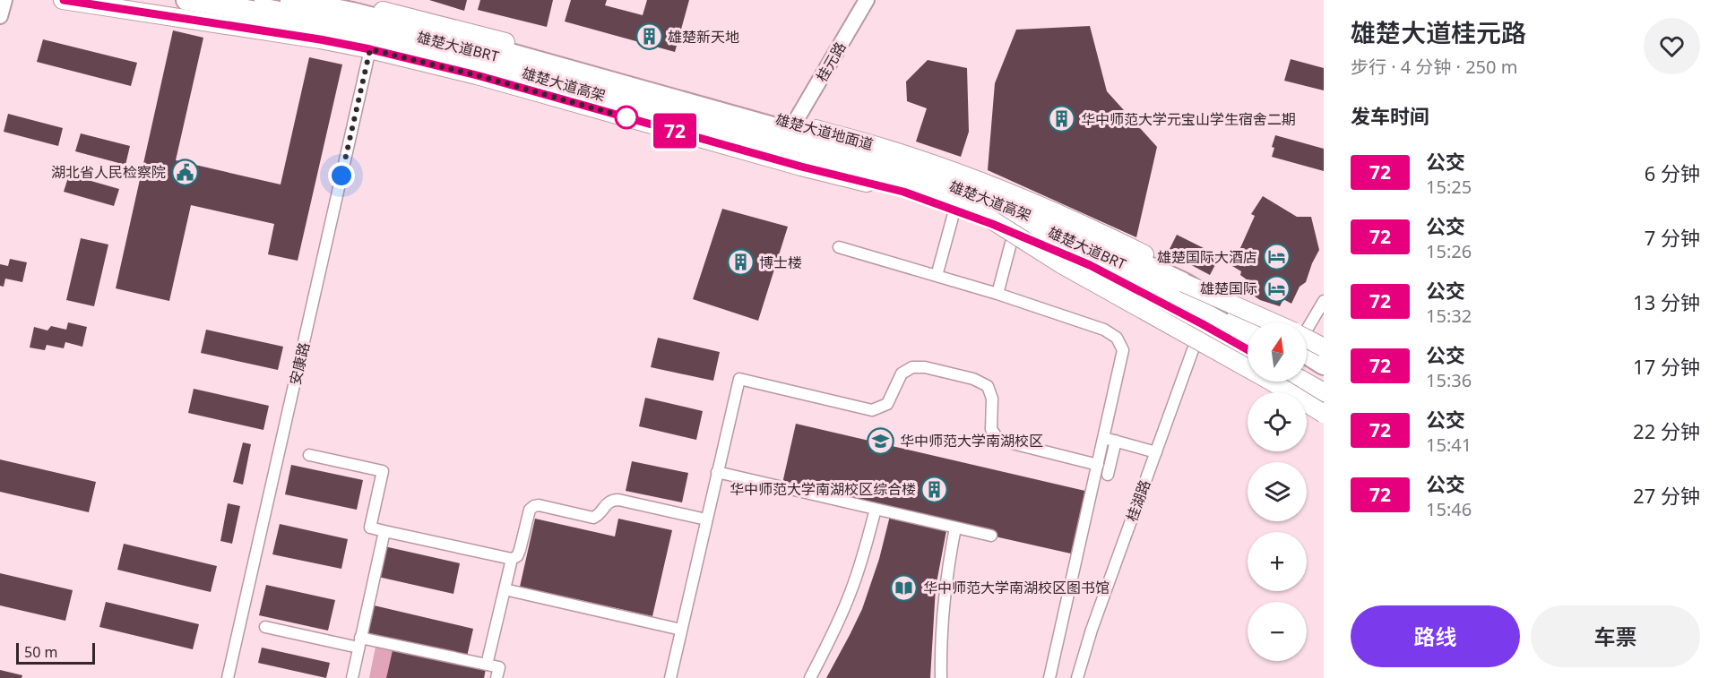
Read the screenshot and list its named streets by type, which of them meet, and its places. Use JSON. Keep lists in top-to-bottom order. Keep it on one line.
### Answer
{"streets":{"highway":["雄楚大道高架"],"main road":["雄楚大道地面道"],"street":["桂元路","安康路","桂湖路"],"lane":["雄楚大道BRT"]},"crossings":[["雄楚大道BRT","雄楚大道高架"],["桂元路","雄楚大道地面道"],["雄楚大道高架","雄楚大道地面道"]],"places":{"building":["雄楚新天地","华中师范大学元宝山学生宿舍二期","博士楼","华中师范大学南湖校区综合楼"],"public building":["湖北省人民检察院"],"hotel":["雄楚国际大酒店","雄楚国际"],"school or university":["华中师范大学南湖校区"],"library":["华中师范大学南湖校区图书馆"]},"lines":["bus line 72"],"scale_bar":"50 m","north":"top","page":{"on_map":"72","heading":[["雄楚大道桂元路","步行 · 4 分钟 · 250 m"],"发车时间"],"list":[{"mark":"72","name":"公交","note":"15:25","value":"6 分钟"},{"mark":"72","name":"公交","note":"15:26","value":"7 分钟"},{"mark":"72","name":"公交","note":"15:32","value":"13 分钟"},{"mark":"72","name":"公交","note":"15:36","value":"17 分钟"},{"mark":"72","name":"公交","note":"15:41","value":"22 分钟"},{"mark":"72","name":"公交","note":"15:46","value":"27 分钟"}],"map_buttons":["+","−"],"buttons":["路线","车票"],"scale":"50 m"}}
